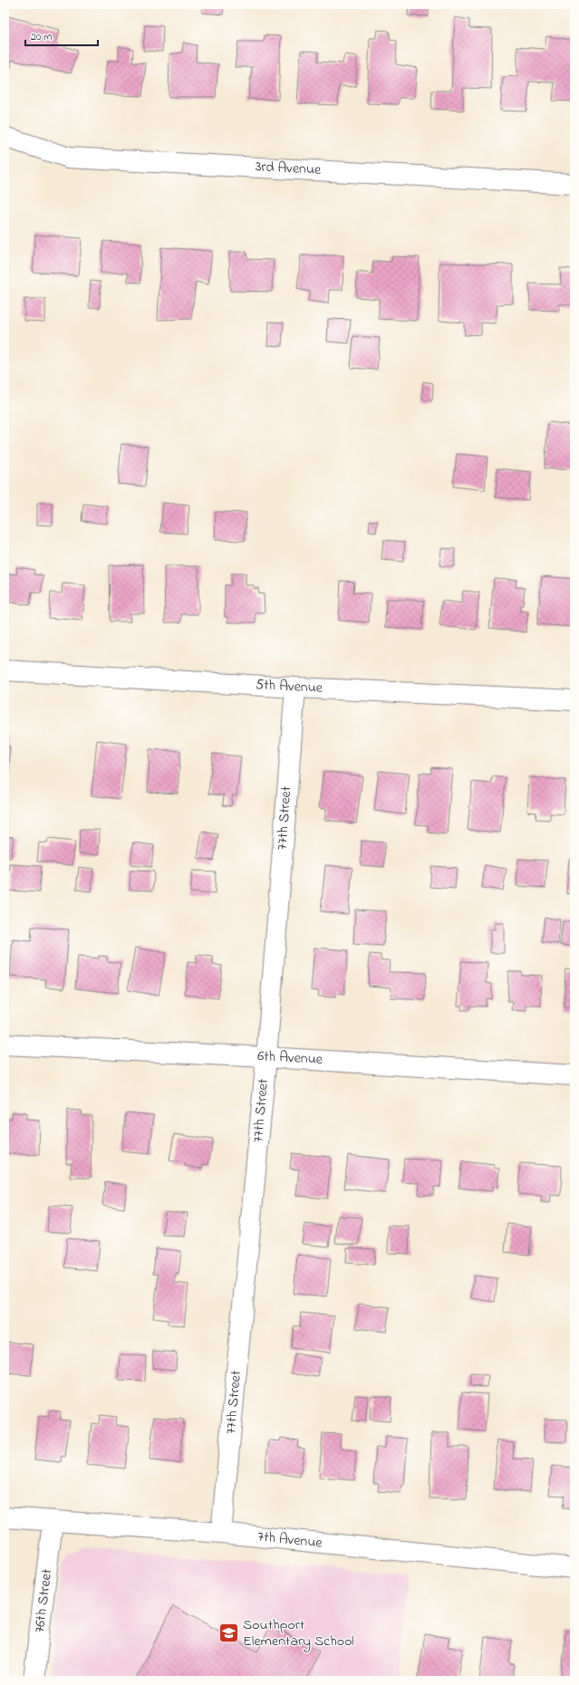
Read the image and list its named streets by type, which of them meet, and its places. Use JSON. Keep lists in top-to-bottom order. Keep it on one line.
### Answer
{"streets":{"street":["3rd Avenue","5th Avenue","77th Street","6th Avenue","7th Avenue","76th Street"]},"crossings":[["5th Avenue","77th Street"],["77th Street","6th Avenue"],["77th Street","7th Avenue"],["7th Avenue","76th Street"]],"places":{"school or university":["Southport Elementary School"]},"scale_bar":"20 m"}
